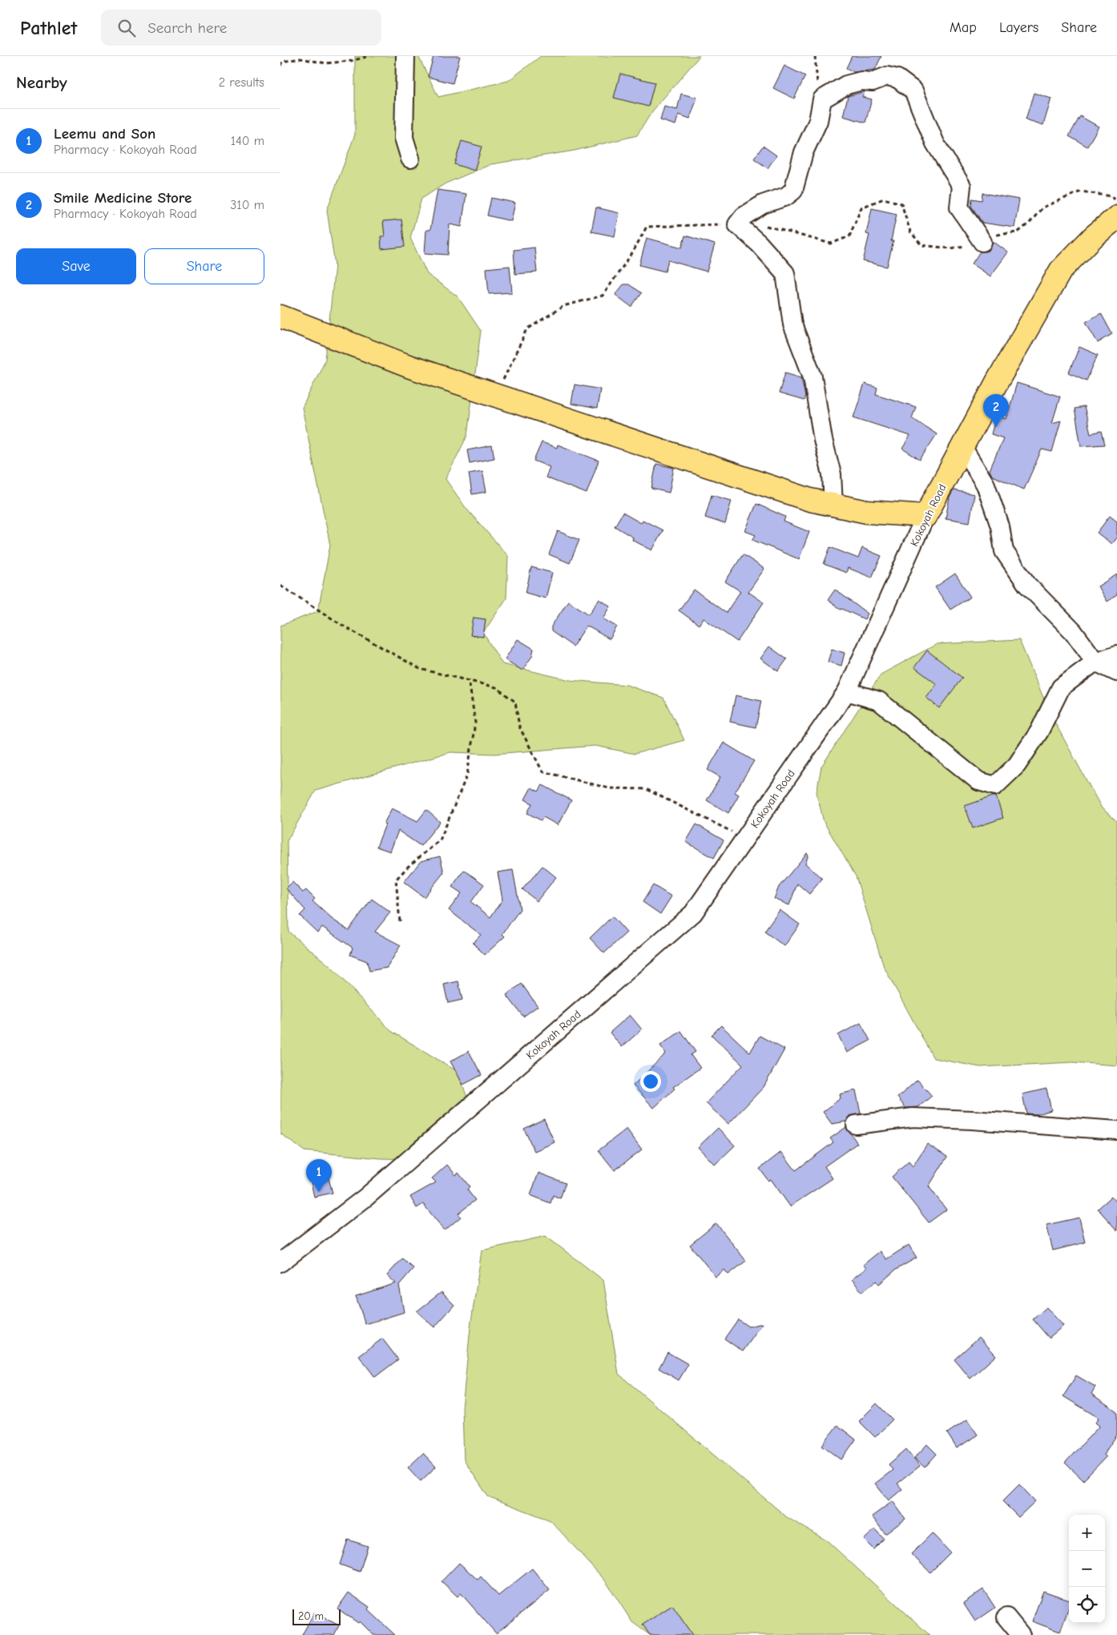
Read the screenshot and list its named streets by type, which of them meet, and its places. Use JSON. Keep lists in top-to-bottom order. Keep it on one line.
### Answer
{"streets":{"main road":["Kokoyah Road"]},"scale_bar":"20 m","page":{"header":"Pathlet","search":"Search here","nav":["Map","Layers","Share"],"heading":["Nearby","2 results"],"list":[{"mark":"1","name":"Leemu and Son","note":"Pharmacy · Kokoyah Road","value":"140 m"},{"mark":"2","name":"Smile Medicine Store","note":"Pharmacy · Kokoyah Road","value":"310 m"}],"buttons":["Save","Share"],"pins":["2","1"],"map_buttons":["+","−"],"scale":"20 m"}}
